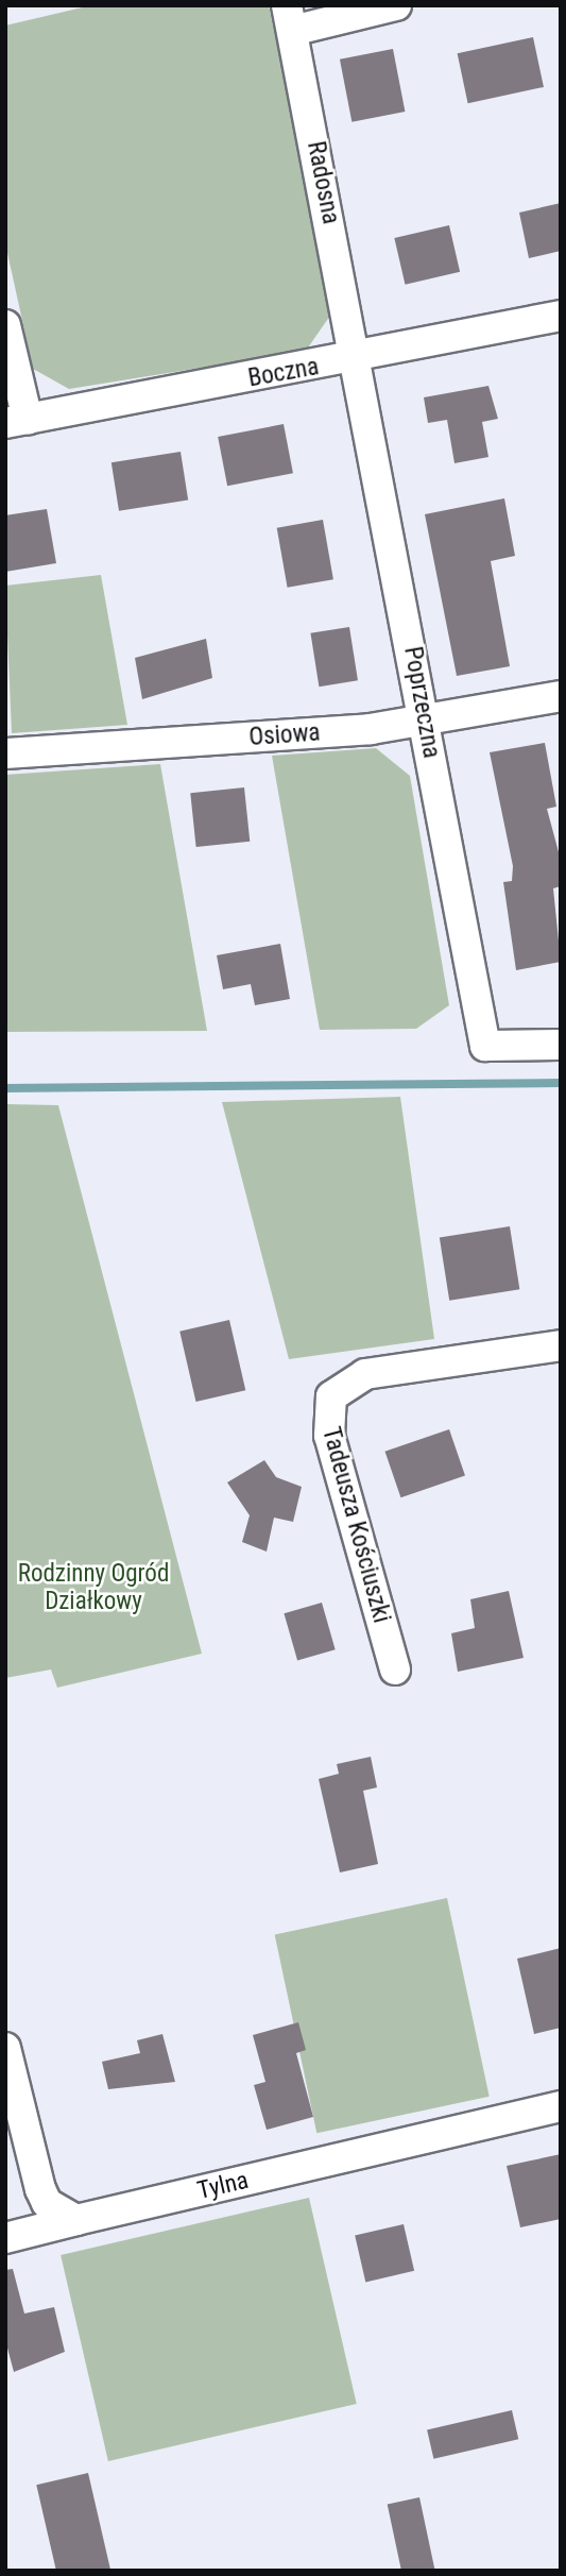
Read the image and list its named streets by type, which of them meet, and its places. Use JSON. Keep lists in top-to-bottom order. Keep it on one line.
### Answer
{"streets":{"street":["Radosna","Boczna","Poprzeczna","Osiowa","Tadeusza Kościuszki","Tylna"]},"crossings":[["Radosna","Boczna"],["Radosna","Poprzeczna"],["Boczna","Poprzeczna"],["Poprzeczna","Osiowa"]],"parks":["Rodzinny Ogród Działkowy"]}
